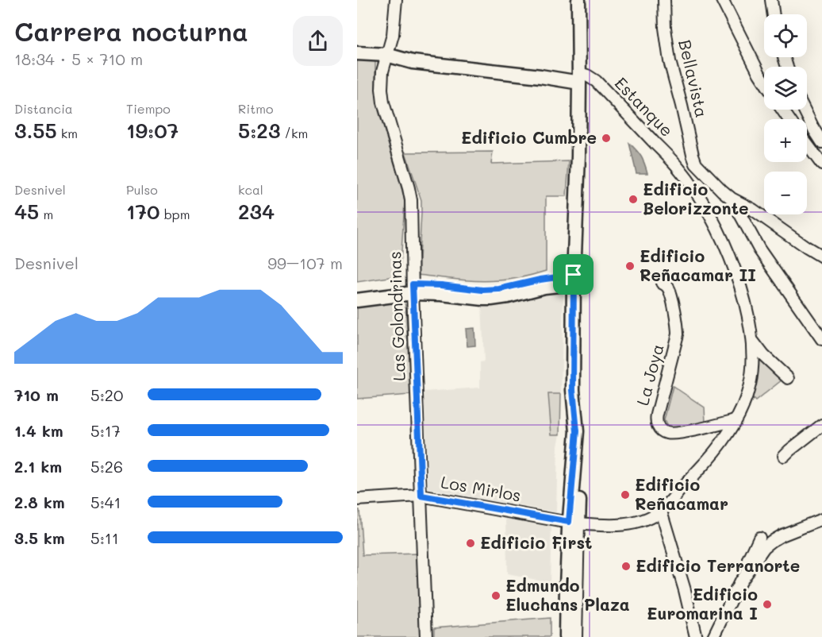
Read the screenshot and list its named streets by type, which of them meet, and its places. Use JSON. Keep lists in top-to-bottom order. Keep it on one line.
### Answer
{"streets":{"street":["Bellavista","Estanque","Las Golondrinas","La Joya","Los Mirlos"]},"crossings":[["Estanque","La Joya"],["Estanque","Los Mirlos"],["Las Golondrinas","Los Mirlos"],["La Joya","Los Mirlos"]],"places":["Edificio Cumbre","Edificio Belorizzonte","Edificio Reñacamar II","Edificio Reñacamar","Edificio First","Edificio Terranorte","Edmundo Eluchans Plaza","Edificio Euromarina I"],"page":{"heading":["Carrera nocturna","18:34 · 5 × 710 m"],"map_buttons":["+","−"],"stats":[["Distancia","3.55 km"],["Tiempo","19:07"],["Ritmo","5:23 /km"],["Desnivel","45 m"],["Pulso","170 bpm"],["kcal","234"]],"chart":["Desnivel","99–107 m"],"list":[{"name":"710 m","note":"5:20"},{"name":"1.4 km","note":"5:17"},{"name":"2.1 km","note":"5:26"},{"name":"2.8 km","note":"5:41"},{"name":"3.5 km","note":"5:11"}]}}
